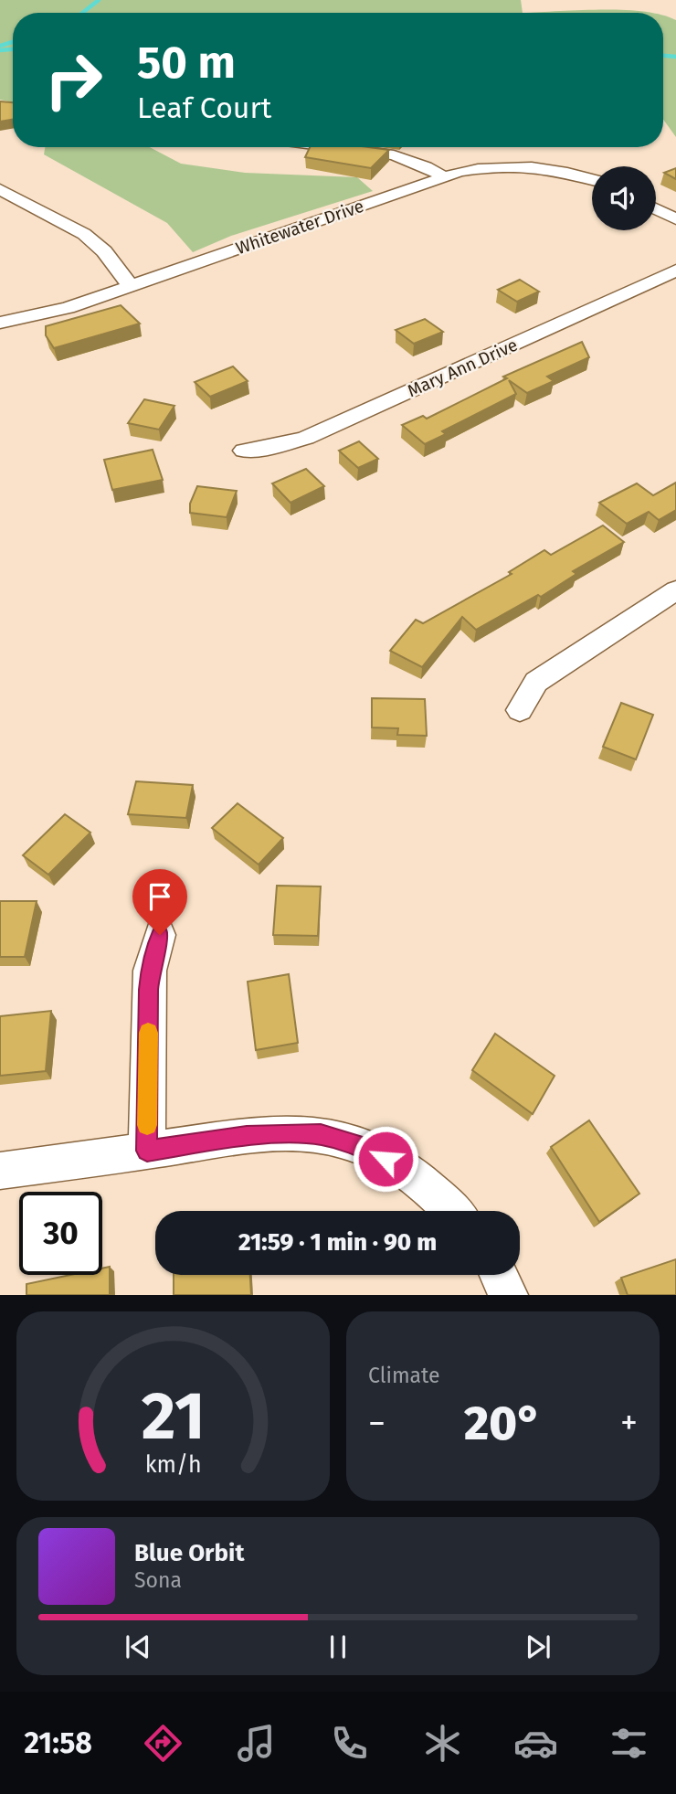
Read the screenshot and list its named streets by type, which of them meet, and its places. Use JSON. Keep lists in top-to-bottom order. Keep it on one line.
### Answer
{"streets":{"street":["Whitewater Drive","Mary Ann Drive"]},"page":{"turn":["50 m","Leaf Court"],"limit":"30","trip":"21:59 · 1 min · 90 m","tile":"Climate","heat":["−","20°","+"],"song":["Blue Orbit","Sona"],"tabs":"21:58","gauge":["21","km/h"]}}
